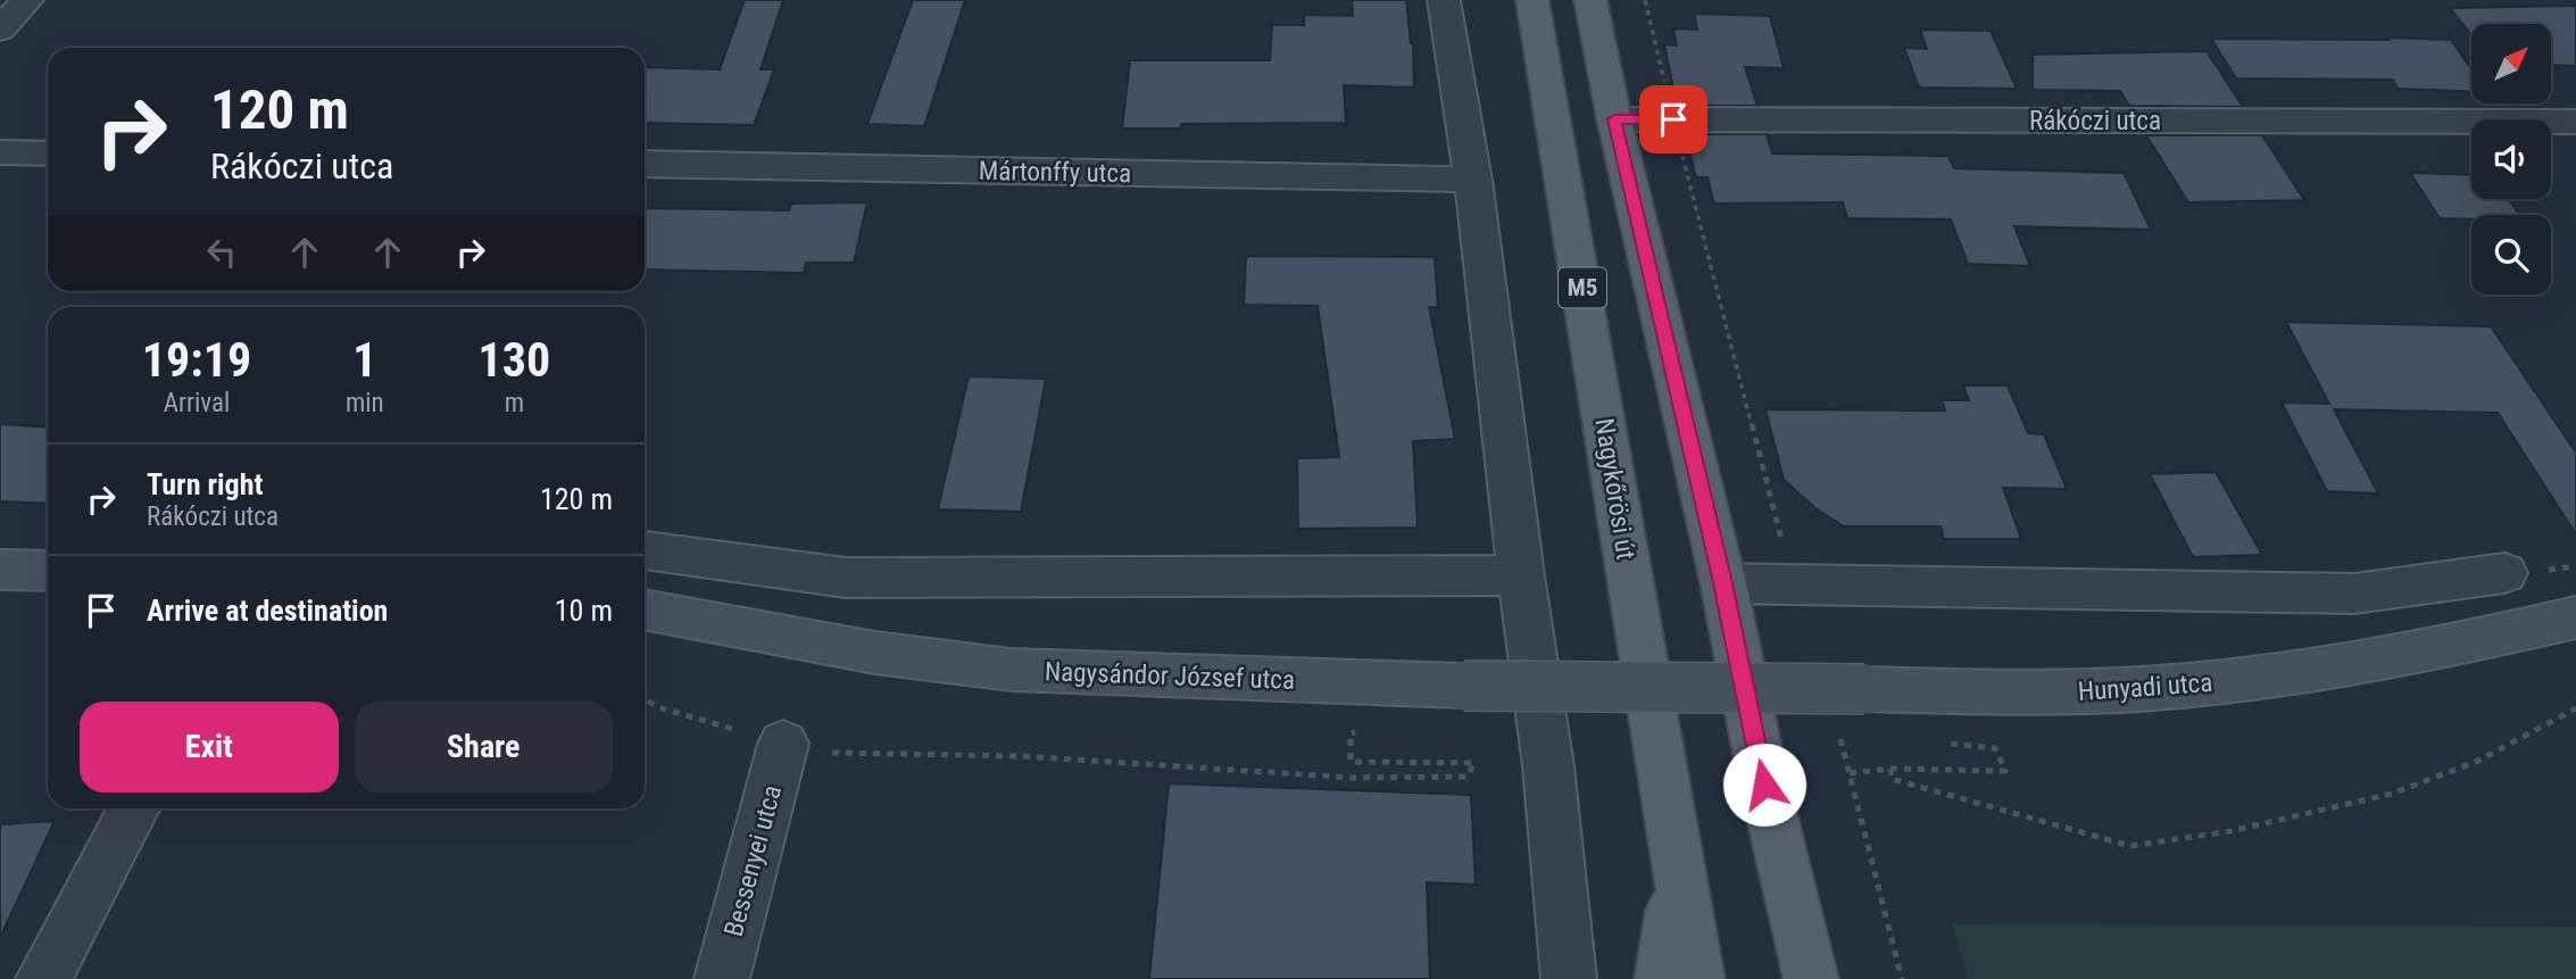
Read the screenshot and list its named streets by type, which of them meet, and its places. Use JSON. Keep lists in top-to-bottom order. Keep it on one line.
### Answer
{"streets":{"main road":["M5","Nagykőrösi út"],"street":["Rákóczi utca","Mártonffy utca","Nagysándor József utca","Hunyadi utca","Bessenyei utca"]},"crossings":[["Nagysándor József utca","Hunyadi utca"]],"north":"top right","page":{"turn":["120 m","Rákóczi utca"],"eta":["19:19","Arrival","1","min","130","m"],"list":[{"name":"Turn right","note":"Rákóczi utca","value":"120 m"},{"name":"Arrive at destination","value":"10 m"}],"buttons":["Exit","Share"]}}
